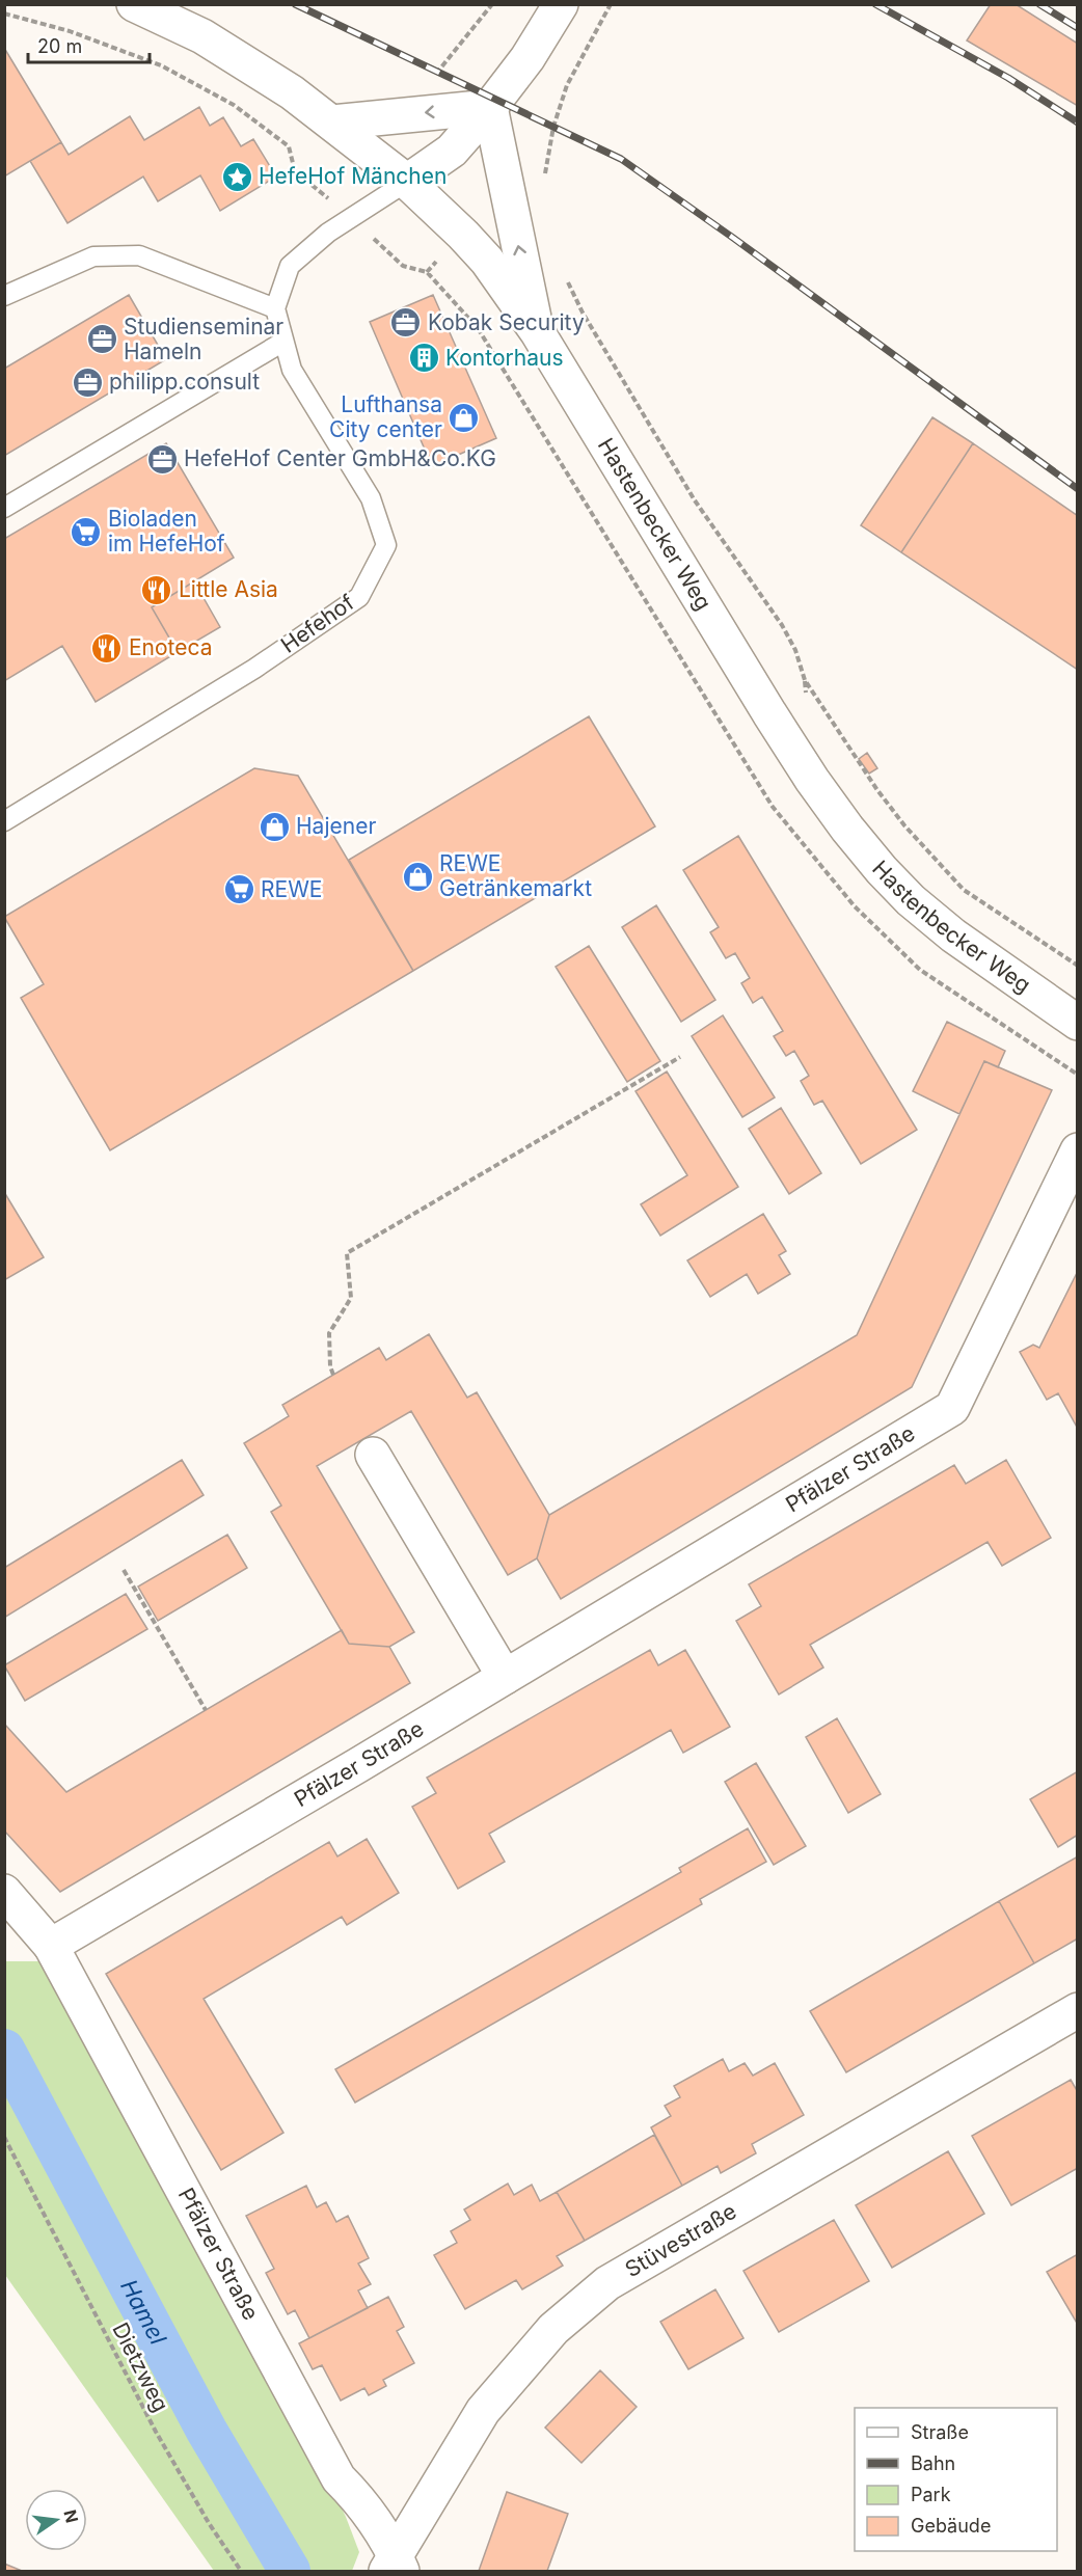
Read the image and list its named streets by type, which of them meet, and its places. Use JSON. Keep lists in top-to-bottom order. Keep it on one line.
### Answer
{"streets":{"street":["Hastenbecker Weg","Pfälzer Straße","Stüvestraße"],"lane":["Hefehof"],"path":["Dietzweg"]},"crossings":[["Pfälzer Straße","Stüvestraße"]],"water":["Hamel"],"places":{"place":["HefeHof Mänchen"],"office":["Kobak Security","Studienseminar Hameln","philipp.consult","HefeHof Center GmbH&Co.KG"],"building":["Kontorhaus"],"shop":["Lufthansa City center","Hajener","REWE Getränkemarkt"],"supermarket":["Bioladen im HefeHof","REWE"],"restaurant":["Little Asia","Enoteca"]},"legend":["Straße","Bahn","Park","Gebäude"],"scale_bar":"20 m","north":"right"}
